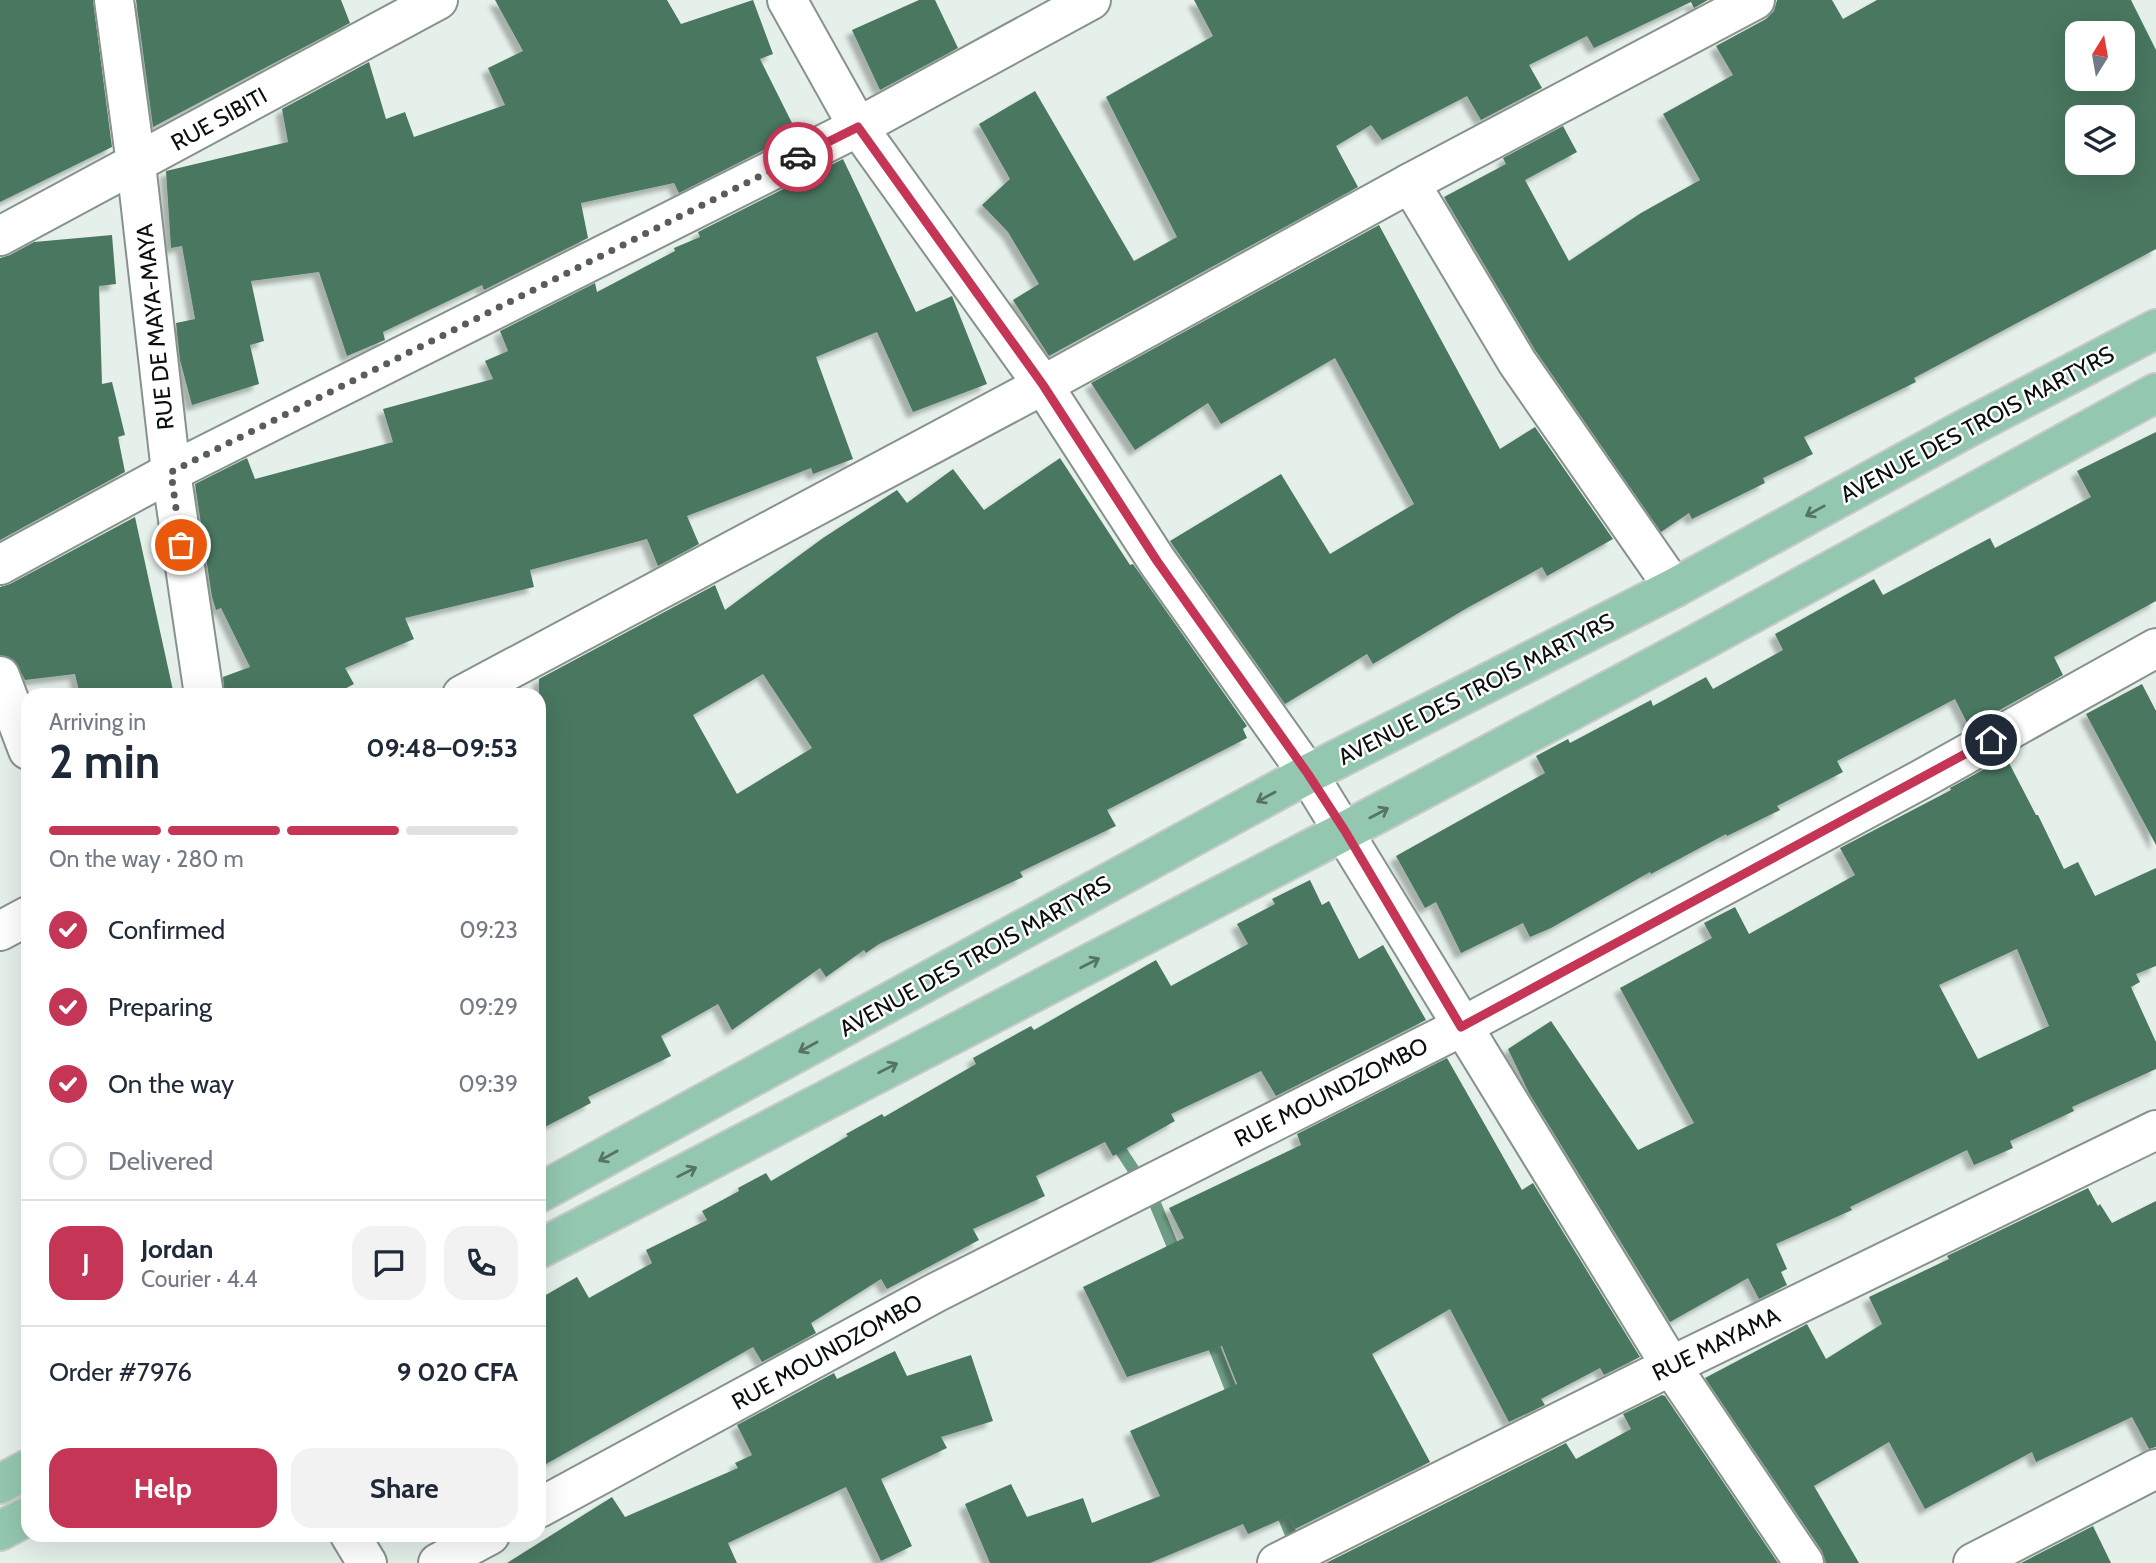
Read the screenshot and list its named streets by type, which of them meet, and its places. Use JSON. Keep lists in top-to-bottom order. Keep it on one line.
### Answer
{"streets":{"main road":["AVENUE DES TROIS MARTYRS"],"street":["RUE SIBITI","RUE DE MAYA-MAYA","RUE MOUNDZOMBO","RUE MAYAMA"]},"crossings":[["RUE SIBITI","RUE DE MAYA-MAYA"]],"north":"top","page":{"heading":["2 min","Arriving in","09:48–09:53"],"panel":["Jordan","Courier · 4.4","Order #7976","9 020 CFA"],"bar":"On the way · 280 m","list":[["Confirmed","09:23"],["Preparing","09:29"],["On the way","09:39"],"Delivered"],"round":"J","buttons":["Help","Share"]}}
